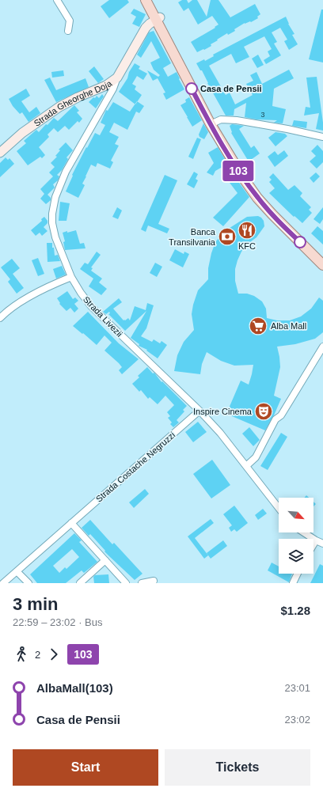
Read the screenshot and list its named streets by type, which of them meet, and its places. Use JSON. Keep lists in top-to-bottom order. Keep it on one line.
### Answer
{"streets":{"street":["Strada Gheorghe Doja","Strada Livezii","Strada Costache Negruzzi"]},"crossings":[["Strada Gheorghe Doja","Strada Livezii"],["Strada Livezii","Strada Costache Negruzzi"]],"places":{"other":["Casa de Pensii"],"restaurant":["KFC"],"bank":["Banca Transilvania"],"supermarket":["Alba Mall"],"theatre":["Inspire Cinema"]},"lines":["bus line 103"],"house_numbers":["3"],"north":"bottom right","page":{"on_map":"103","heading":["3 min","22:59 – 23:02 · Bus","$1.28"],"legs":["2","103"],"list":[{"name":"AlbaMall(103)","value":"23:01"},{"name":"Casa de Pensii","value":"23:02"}],"buttons":["Start","Tickets"]}}
